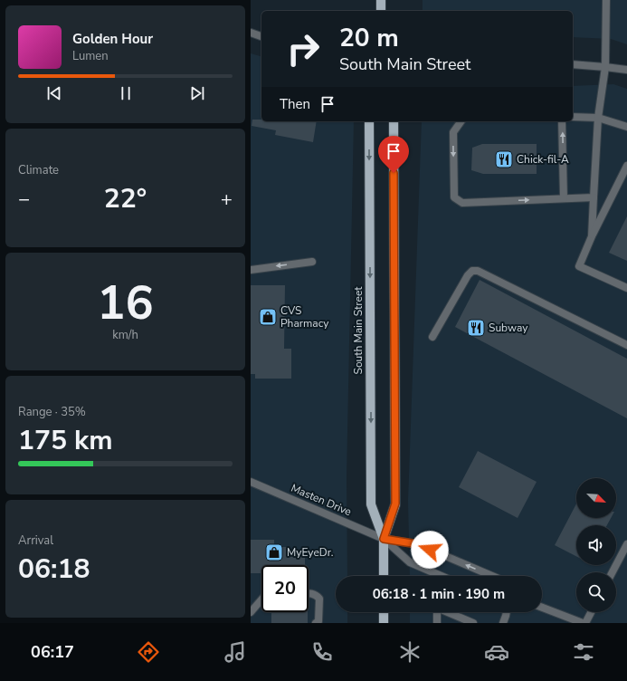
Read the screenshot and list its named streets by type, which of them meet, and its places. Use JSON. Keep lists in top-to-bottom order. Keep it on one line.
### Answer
{"streets":{"main road":["South Main Street"],"street":["Masten Drive"]},"crossings":[["South Main Street","Masten Drive"]],"places":{"restaurant":["Chick-fil-A","Subway"],"shop":["CVS Pharmacy","MyEyeDr."]},"north":"bottom right","page":{"turn":["20 m","South Main Street"],"song":["Golden Hour","Lumen"],"then":"Then","tile":["Climate",["16","km/h"],["Range · 35%","175 km"],["Arrival","06:18"]],"heat":["−","22°","+"],"limit":"20","trip":"06:18 · 1 min · 190 m","tabs":"06:17"}}
